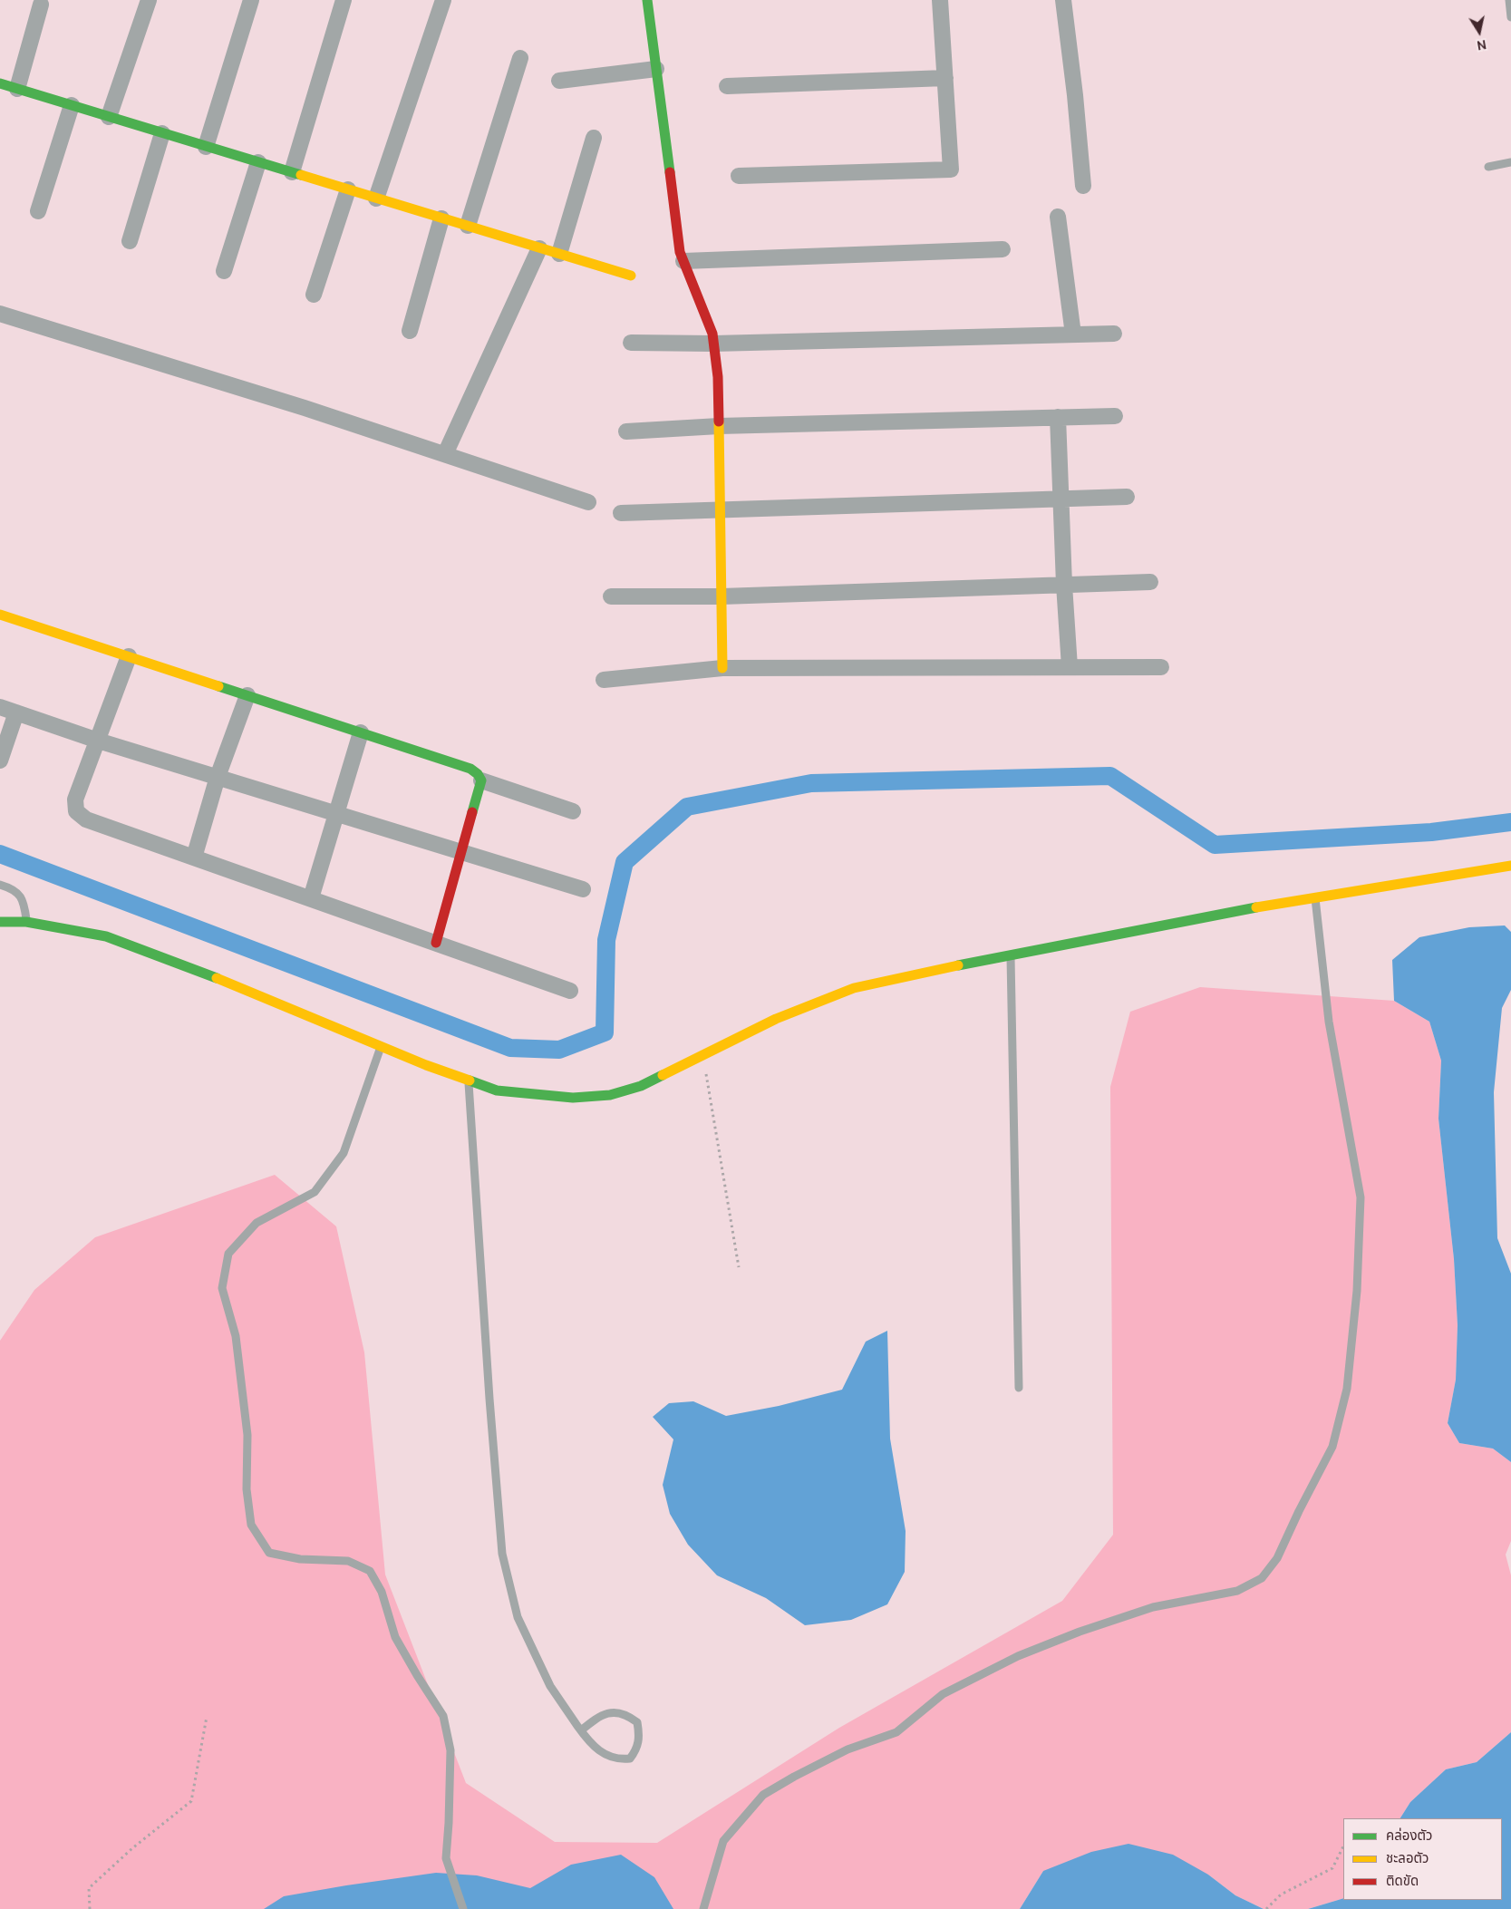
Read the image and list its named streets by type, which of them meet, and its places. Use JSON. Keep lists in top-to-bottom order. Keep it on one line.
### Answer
{"legend":["คล่องตัว","ชะลอตัว","ติดขัด"],"north":"bottom"}
